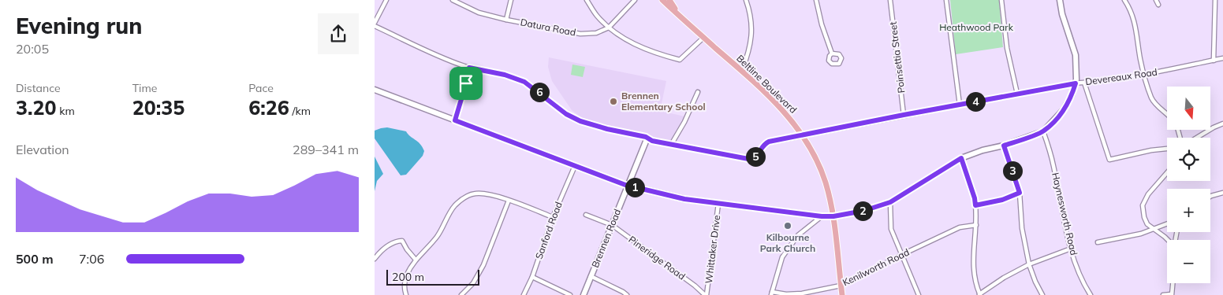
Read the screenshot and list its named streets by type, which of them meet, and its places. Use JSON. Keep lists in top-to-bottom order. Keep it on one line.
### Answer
{"streets":{"main road":["Beltline Boulevard"],"street":["Datura Road","Poinsettia Street","Devereaux Road","Haynesworth Road","Sanford Road","Brennen Road","Whittaker Drive","Pineridge Road","Kenilworth Road"]},"crossings":[["Poinsettia Street","Devereaux Road"],["Devereaux Road","Beltline Boulevard"],["Devereaux Road","Brennen Road"],["Beltline Boulevard","Kenilworth Road"],["Brennen Road","Pineridge Road"],["Whittaker Drive","Pineridge Road"]],"parks":["Heathwood Park"],"places":["Brennen Elementary School","Kilbourne Park Church"],"scale_bar":"200 m","north":"bottom","page":{"heading":["Evening run","20:05"],"stats":[["Distance","3.20 km"],["Time","20:35"],["Pace","6:26 /km"]],"pins":["6","4","5","3","1","2"],"map_buttons":["+","−"],"chart":["Elevation","289–341 m"],"list":[{"name":"500 m","note":"7:06"}],"scale":"200 m"}}
